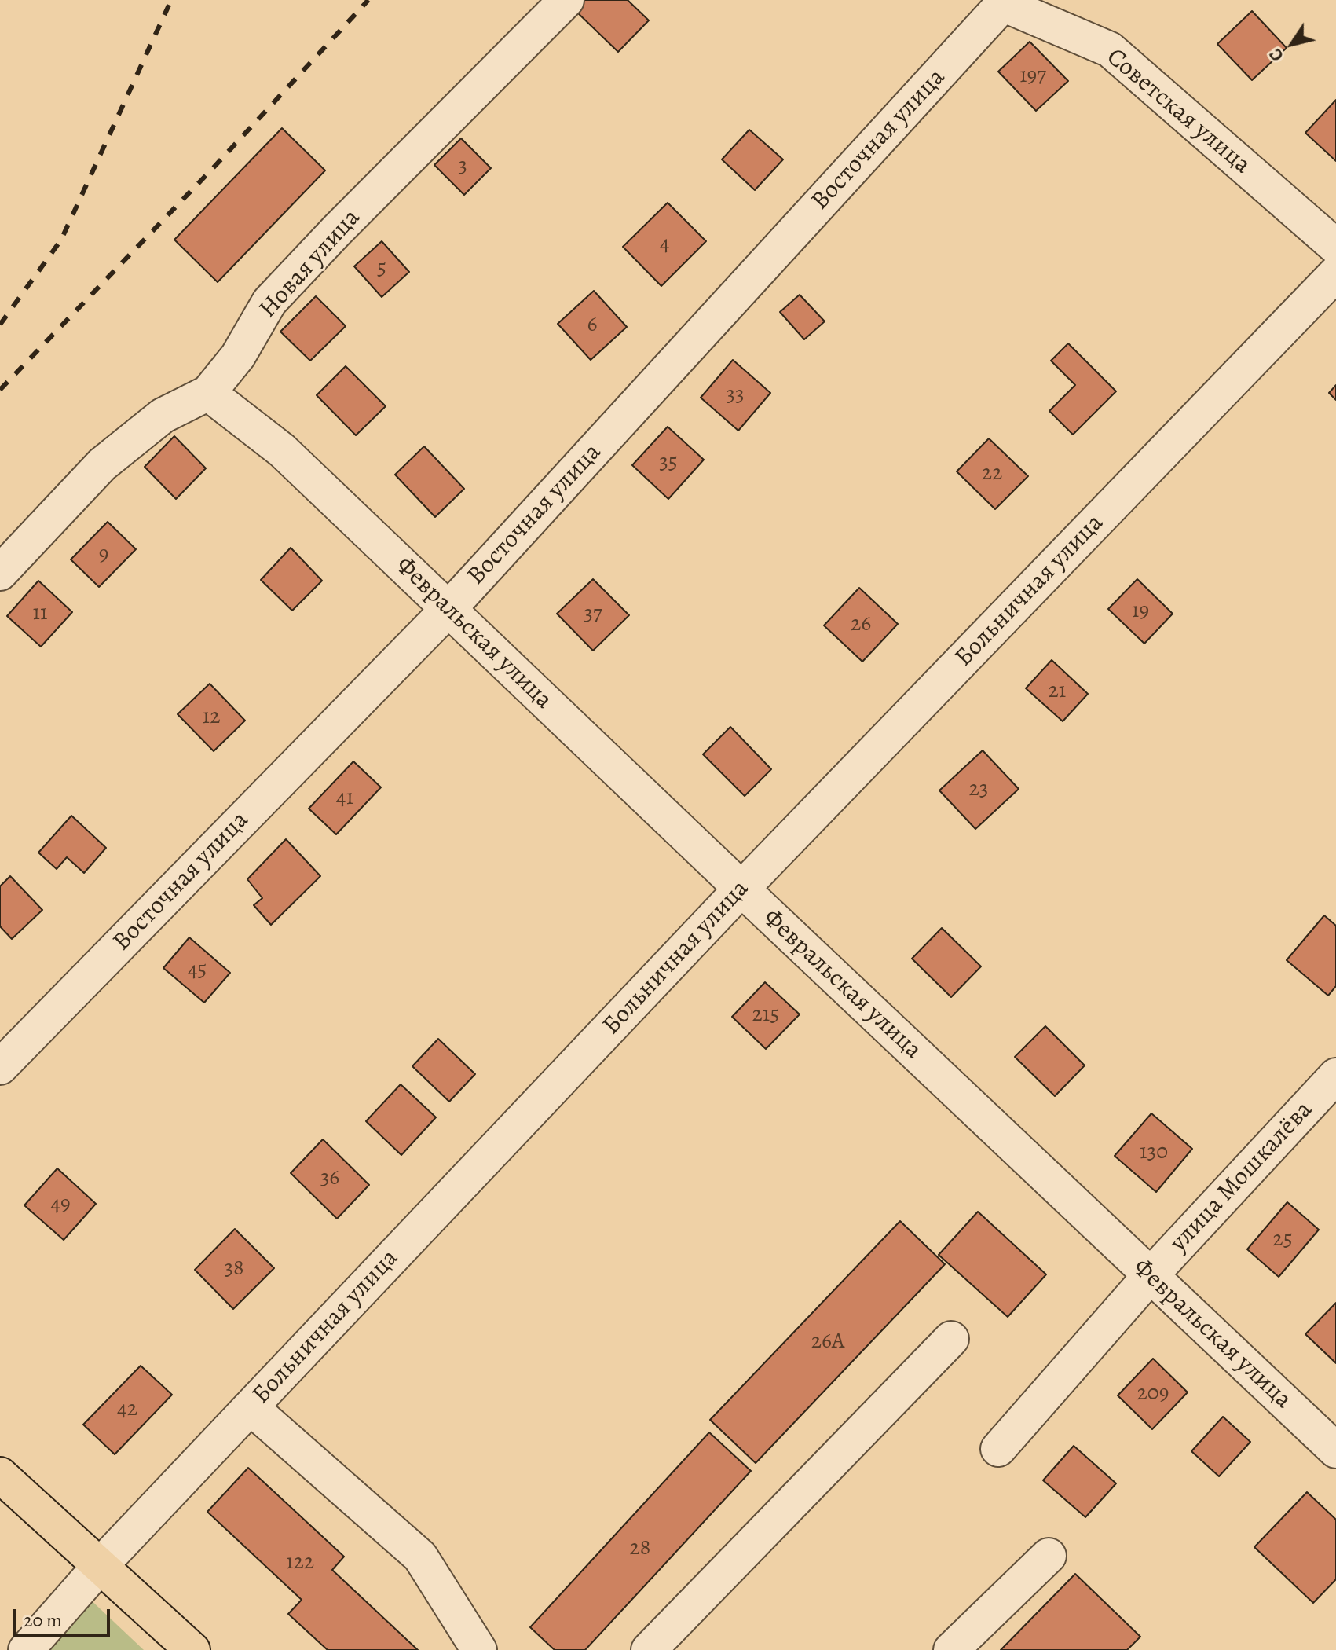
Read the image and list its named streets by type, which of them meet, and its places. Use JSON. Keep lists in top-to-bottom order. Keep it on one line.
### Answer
{"streets":{"street":["Советская улица","Восточная улица","Новая улица","Больничная улица","Февральская улица","улица Мошкалёва"]},"crossings":[["Советская улица","Восточная улица"],["Восточная улица","Февральская улица"],["Новая улица","Февральская улица"],["Больничная улица","Февральская улица"],["Февральская улица","улица Мошкалёва"]],"house_numbers":["197","3","4","5","6","33","35","22","9","19","11","37","26","21","12","23","41","45","215","130","36","49","25","38","26А","209","42","28","122"],"scale_bar":"20 m","north":"bottom left"}
